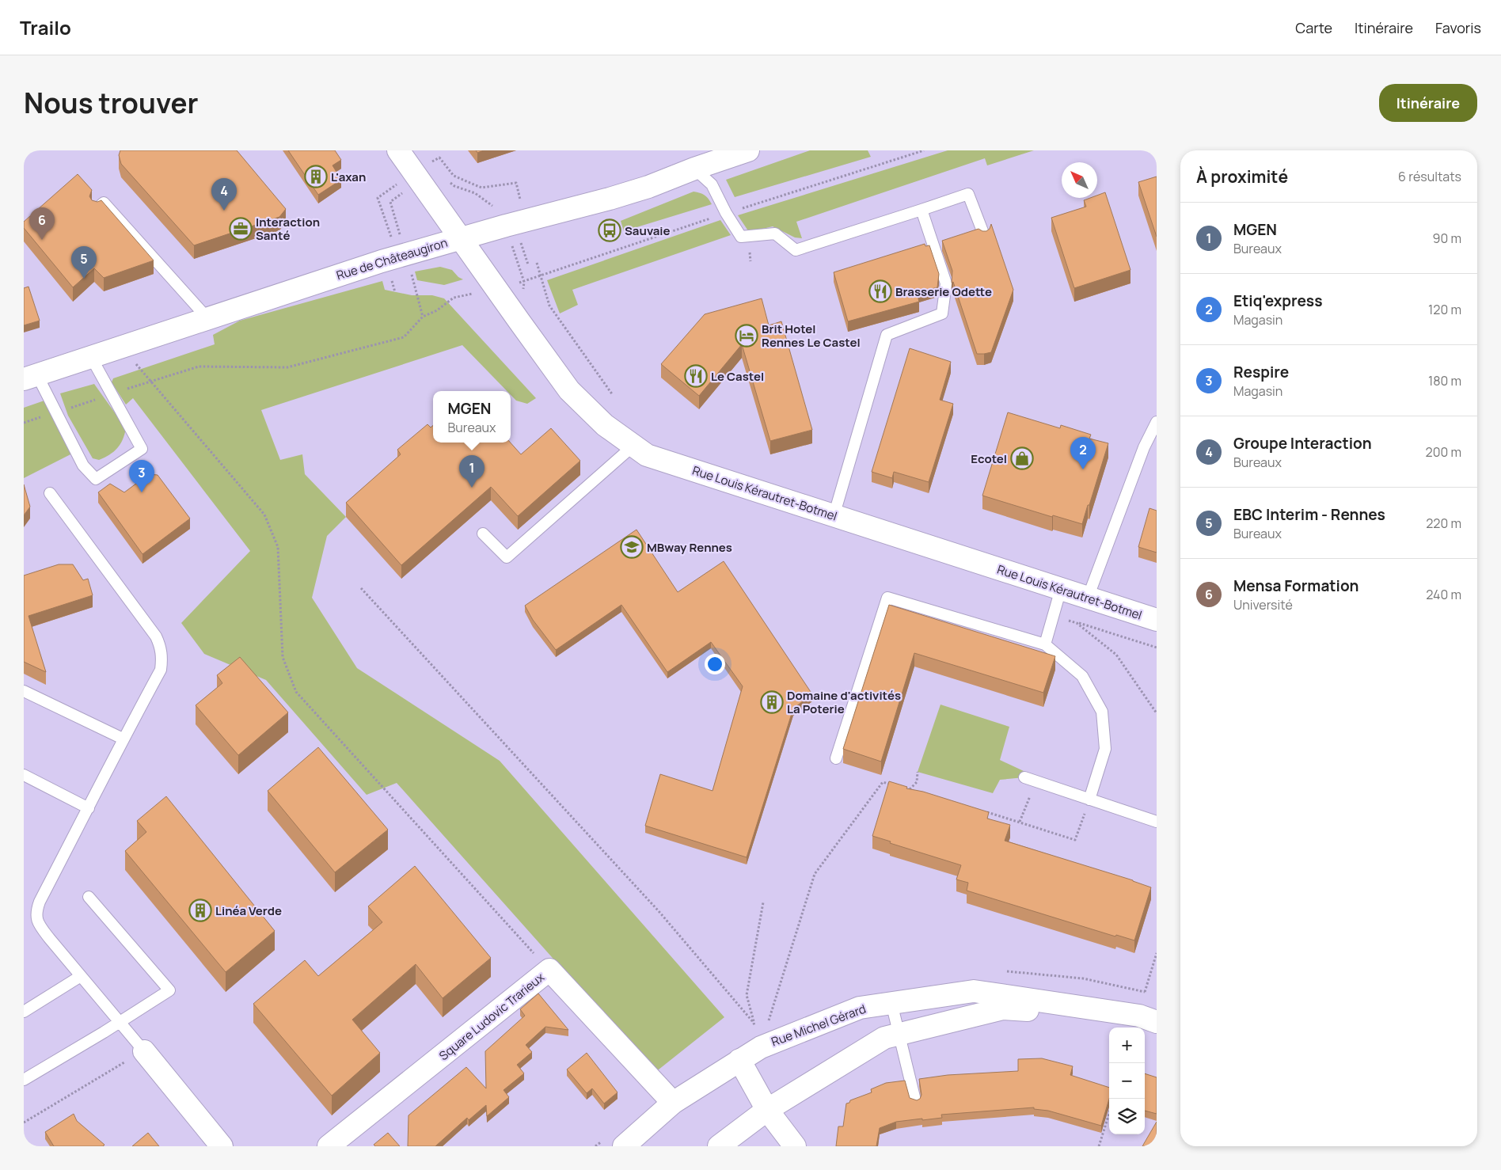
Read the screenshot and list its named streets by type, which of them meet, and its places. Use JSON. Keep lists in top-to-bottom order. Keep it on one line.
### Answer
{"streets":{"street":["Rue de Châteaugiron","Rue Louis Kérautret-Botmel","Square Ludovic Trarieux","Rue Michel Gérard"]},"crossings":[["Rue de Châteaugiron","Rue Louis Kérautret-Botmel"],["Square Ludovic Trarieux","Rue Michel Gérard"]],"places":{"building":["L'axan","Domaine d'activités La Poterie","Linéa Verde"],"office":["Interaction Santé"],"bus stop":["Sauvaie"],"restaurant":["Brasserie Odette","Le Castel"],"hotel":["Brit Hotel Rennes Le Castel"],"shop":["Ecotel"],"school or university":["MBway Rennes"]},"north":"top left","page":{"header":"Trailo","nav":["Carte","Itinéraire","Favoris"],"title":"Nous trouver","buttons":"Itinéraire","heading":["À proximité","6 résultats"],"pins":["4","6","5","2","1","3"],"list":[{"mark":"1","name":"MGEN","note":"Bureaux","value":"90 m"},{"mark":"2","name":"Etiq'express","note":"Magasin","value":"120 m"},{"mark":"3","name":"Respire","note":"Magasin","value":"180 m"},{"mark":"4","name":"Groupe Interaction","note":"Bureaux","value":"200 m"},{"mark":"5","name":"EBC Interim - Rennes","note":"Bureaux","value":"220 m"},{"mark":"6","name":"Mensa Formation","note":"Université","value":"240 m"}],"popup":["MGEN","Bureaux"],"map_buttons":["+","−"]}}
